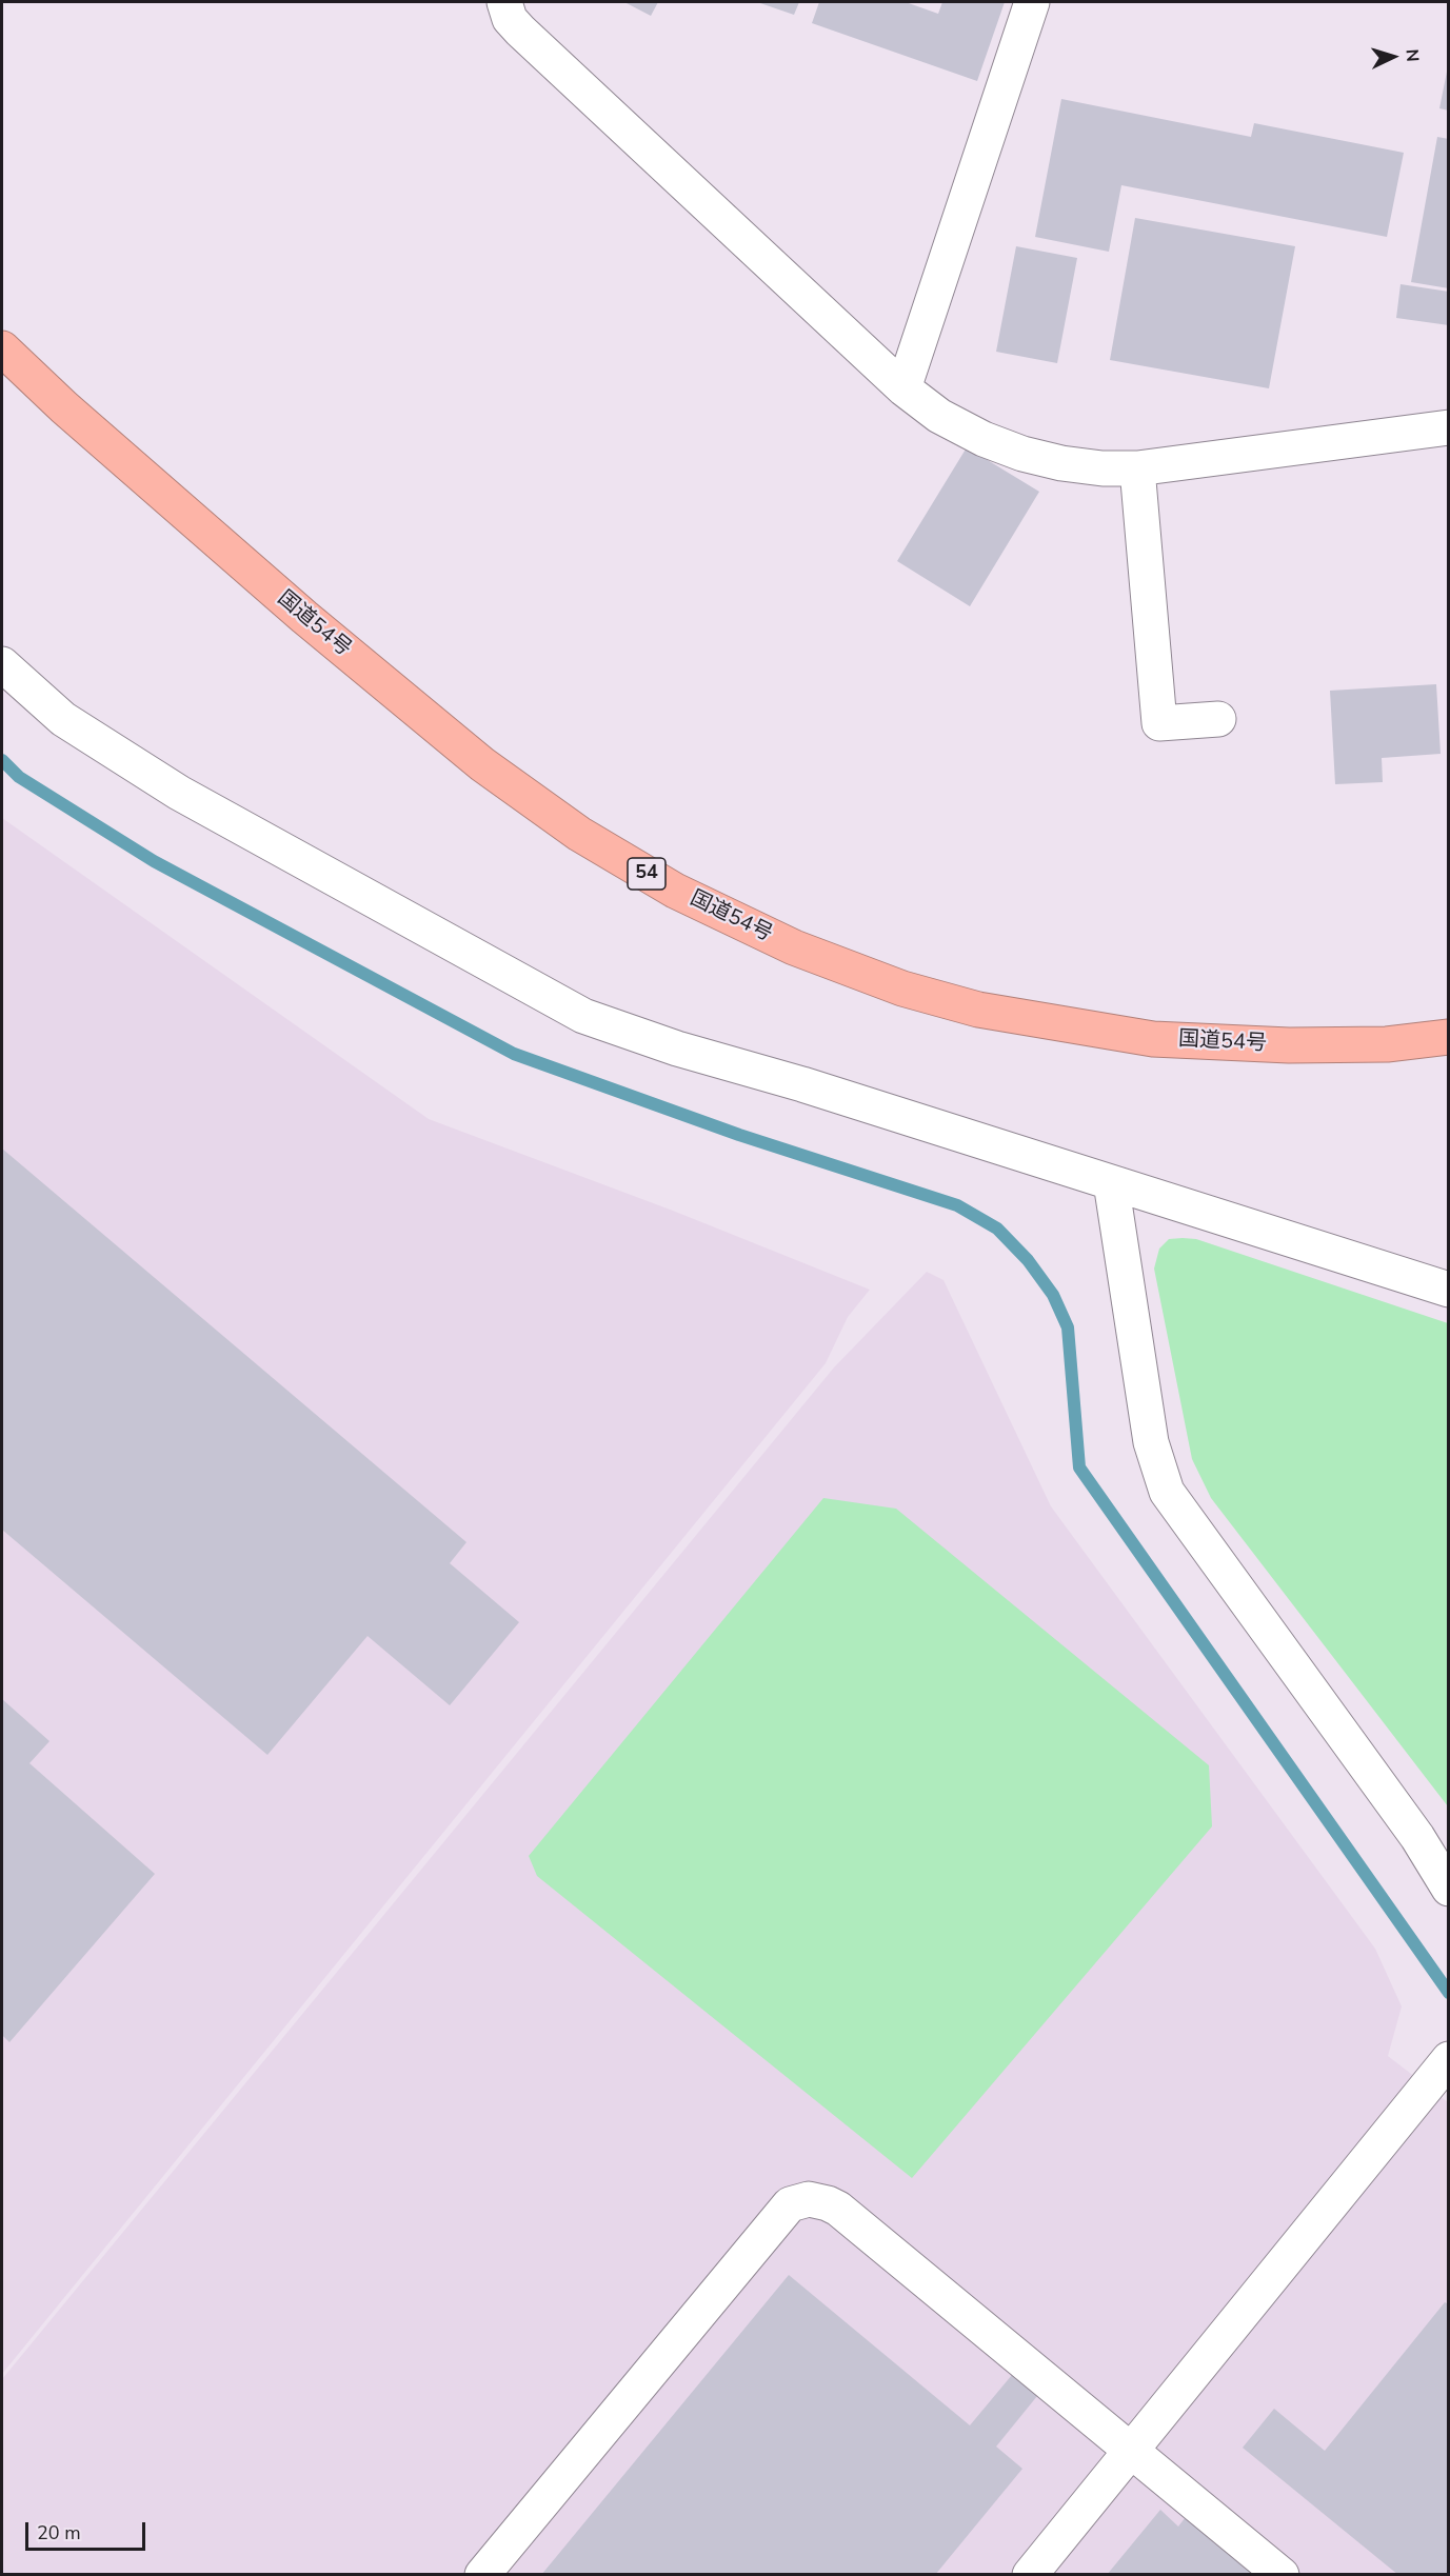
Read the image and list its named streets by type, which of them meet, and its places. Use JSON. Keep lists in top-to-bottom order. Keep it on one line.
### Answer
{"streets":{"highway":["国道54号","54"]},"scale_bar":"20 m","north":"right"}
